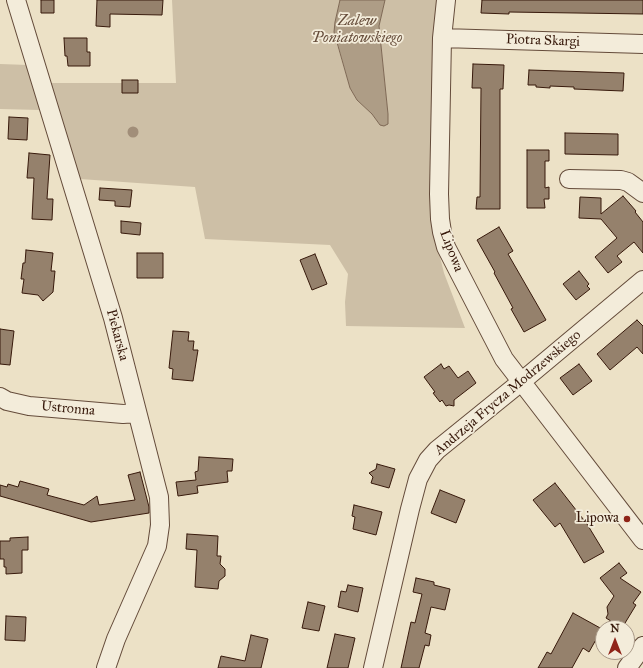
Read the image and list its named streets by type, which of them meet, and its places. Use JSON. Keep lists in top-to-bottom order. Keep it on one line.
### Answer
{"streets":{"street":["Piotra Skargi","Lipowa","Piekarska","Andrzeja Frycza Modrzewskiego","Ustronna"]},"crossings":[["Piotra Skargi","Lipowa"],["Lipowa","Andrzeja Frycza Modrzewskiego"],["Piekarska","Ustronna"]],"water":["Zalew Poniatowskiego"],"places":["Lipowa"],"north":"top"}
